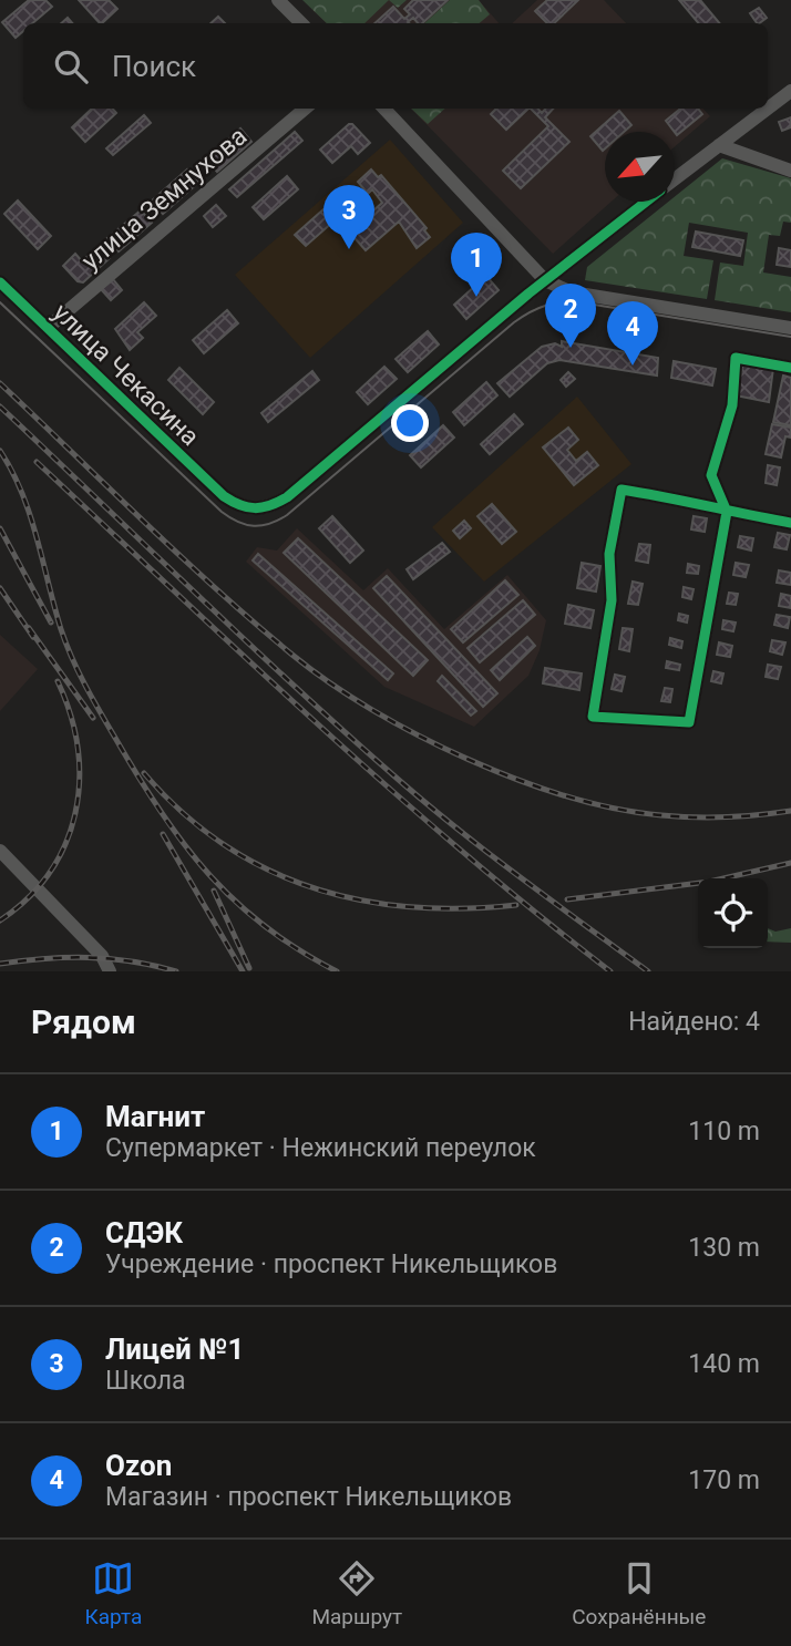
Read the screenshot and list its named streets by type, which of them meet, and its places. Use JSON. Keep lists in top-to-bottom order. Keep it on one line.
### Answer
{"streets":{"street":["улица Земнухова","улица Чекасина"]},"crossings":[["улица Земнухова","улица Чекасина"]],"north":"bottom left","page":{"search":"Поиск","pins":["3","1","2","4"],"heading":["Рядом","Найдено: 4"],"list":[{"mark":"1","name":"Магнит","note":"Супермаркет · Нежинский переулок","value":"110 m"},{"mark":"2","name":"СДЭК","note":"Учреждение · проспект Никельщиков","value":"130 m"},{"mark":"3","name":"Лицей №1","note":"Школа","value":"140 m"},{"mark":"4","name":"Ozon","note":"Магазин · проспект Никельщиков","value":"170 m"}],"nav":["Карта","Маршрут","Сохранённые"]}}
